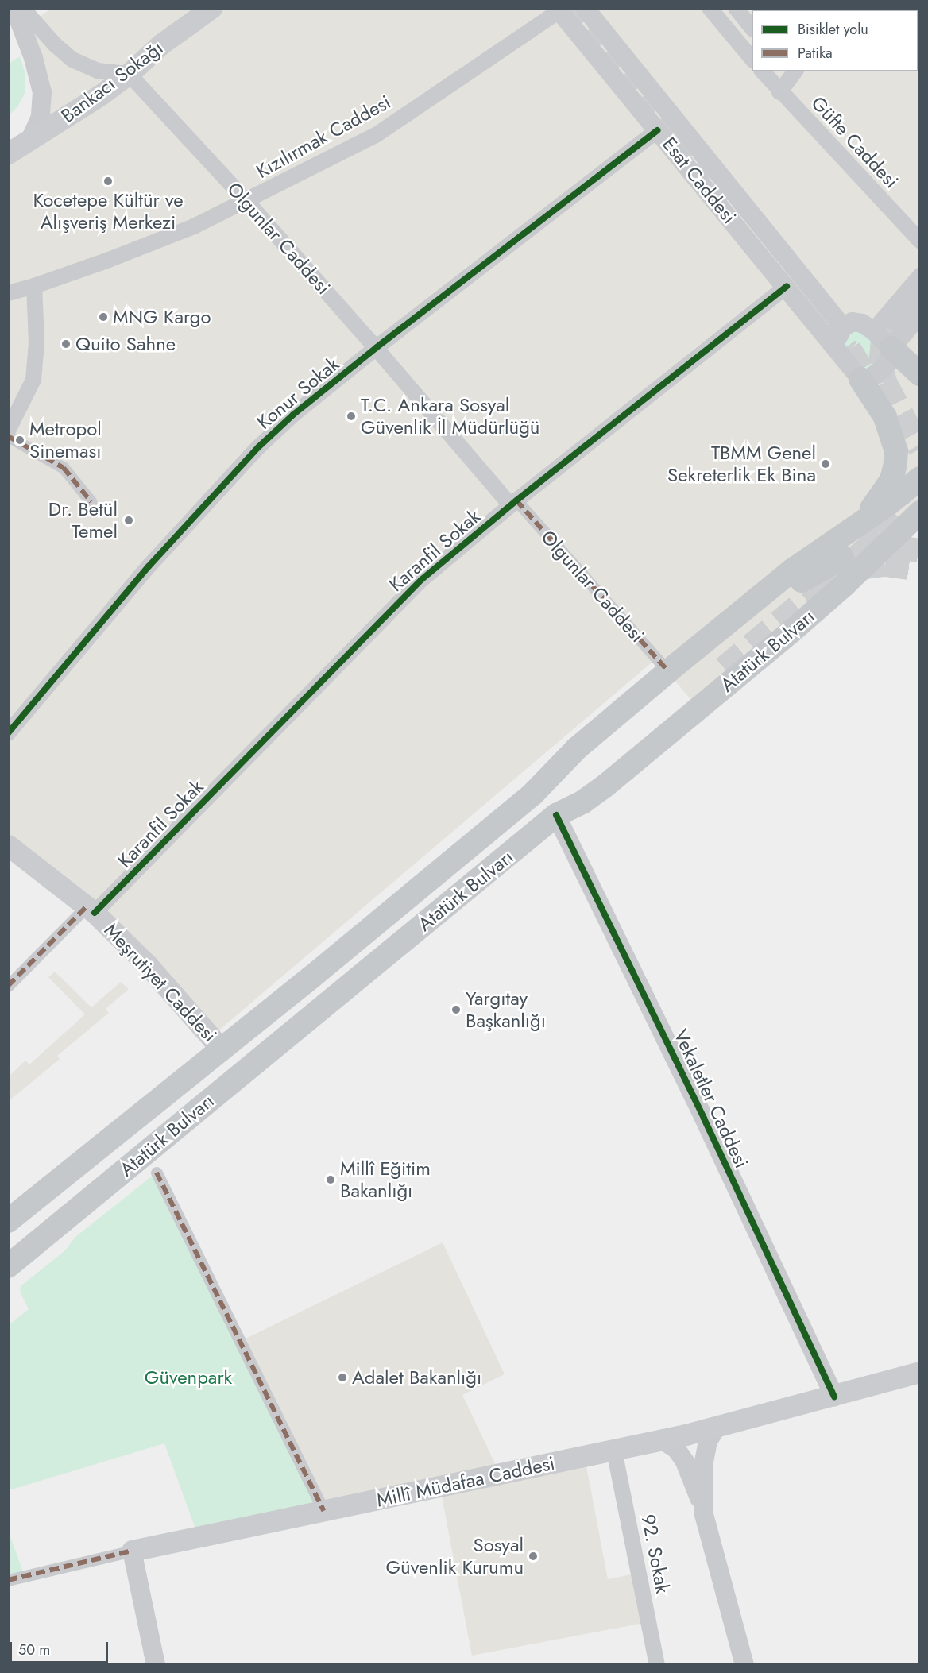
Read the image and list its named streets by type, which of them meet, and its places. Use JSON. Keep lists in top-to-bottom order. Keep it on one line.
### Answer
{"streets":{"main road":["Bankacı Sokağı","Atatürk Bulvarı","Meşrutiyet Caddesi","Millî Müdafaa Caddesi"],"street":["Kızılırmak Caddesi","Güfte Caddesi","Esat Caddesi","Olgunlar Caddesi","Konur Sokak","Karanfil Sokak","Vekaletler Caddesi","92. Sokak"]},"crossings":[["Bankacı Sokağı","Olgunlar Caddesi"],["Kızılırmak Caddesi","Esat Caddesi"],["Kızılırmak Caddesi","Olgunlar Caddesi"],["Esat Caddesi","Konur Sokak"],["Esat Caddesi","Karanfil Sokak"],["Olgunlar Caddesi","Konur Sokak"],["Olgunlar Caddesi","Karanfil Sokak"],["Olgunlar Caddesi","Atatürk Bulvarı"],["Karanfil Sokak","Meşrutiyet Caddesi"],["Atatürk Bulvarı","Meşrutiyet Caddesi"],["Atatürk Bulvarı","Vekaletler Caddesi"],["Vekaletler Caddesi","Millî Müdafaa Caddesi"],["Millî Müdafaa Caddesi","92. Sokak"]],"parks":["Güvenpark"],"places":["Kocetepe Kültür ve Alışveriş Merkezi","MNG Kargo","Quito Sahne","T.C. Ankara Sosyal Güvenlik İl Müdürlüğü","Metropol Sineması","TBMM Genel Sekreterlik Ek Bina","Dr. Betül Temel","Yargıtay Başkanlığı","Millî Eğitim Bakanlığı","Adalet Bakanlığı","Sosyal Güvenlik Kurumu"],"legend":["Bisiklet yolu","Patika"],"scale_bar":"50 m"}
